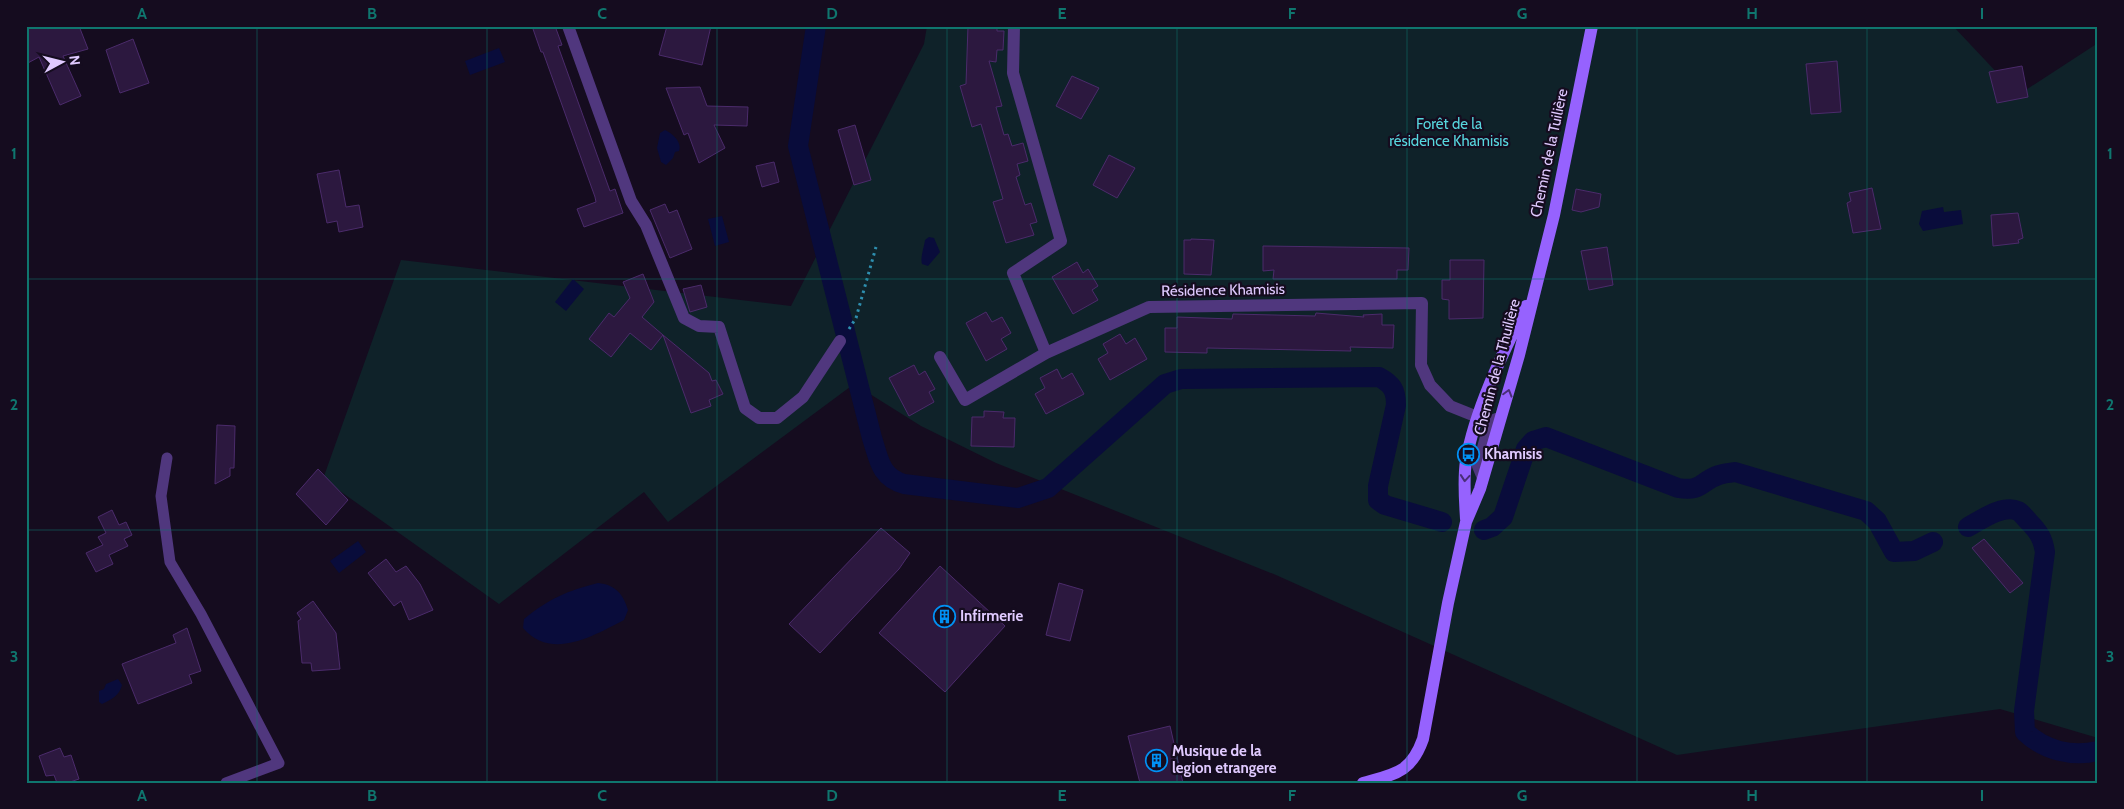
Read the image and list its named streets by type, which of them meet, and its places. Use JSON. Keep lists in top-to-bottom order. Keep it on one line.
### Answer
{"streets":{"street":["Chemin de la Tuilière","Résidence Khamisis","Chemin de la Thuilière"]},"crossings":[["Chemin de la Tuilière","Chemin de la Thuilière"],["Résidence Khamisis","Chemin de la Thuilière"]],"parks":["Forêt de la résidence Khamisis"],"places":{"bus stop":["Khamisis"],"building":["Infirmerie","Musique de la legion etrangere"]},"north":"right","grid":{"columns":["A","B","C","D","E","F","G","H","I"],"rows":["1","2","3"]}}
